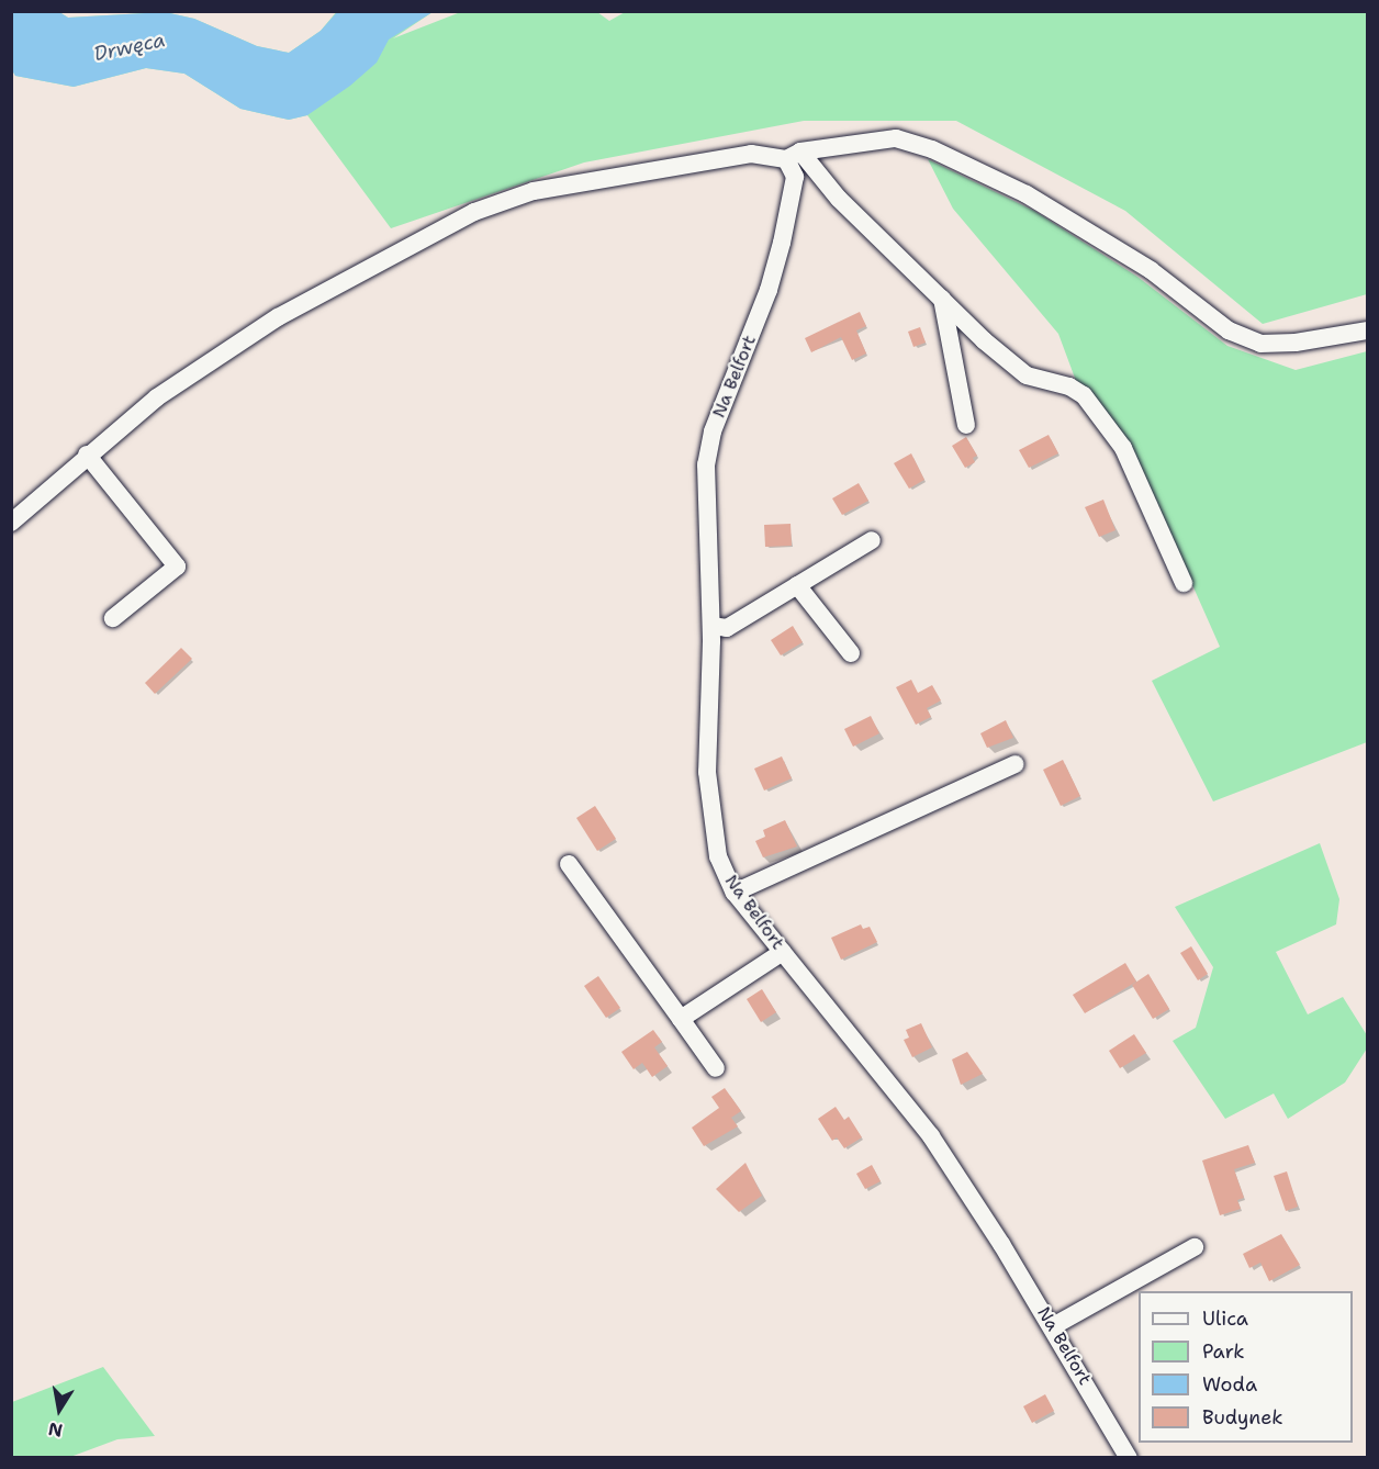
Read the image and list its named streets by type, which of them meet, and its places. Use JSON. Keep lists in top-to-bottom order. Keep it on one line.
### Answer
{"streets":{"street":["Na Belfort"]},"water":["Drwęca"],"legend":["Ulica","Park","Woda","Budynek"],"north":"bottom"}
